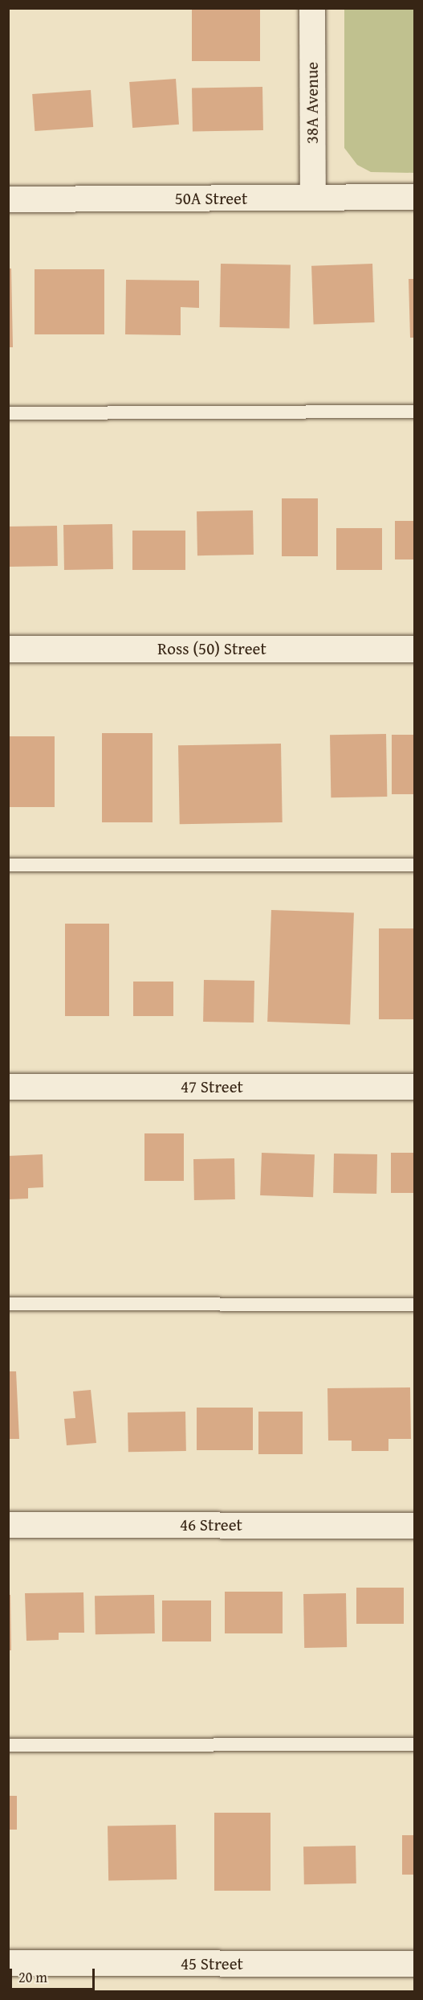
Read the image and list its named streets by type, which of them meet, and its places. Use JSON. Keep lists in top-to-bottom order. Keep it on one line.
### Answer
{"streets":{"main road":["Ross (50) Street"],"street":["38A Avenue","50A Street","47 Street","46 Street","45 Street"]},"crossings":[["38A Avenue","50A Street"]],"scale_bar":"20 m"}
